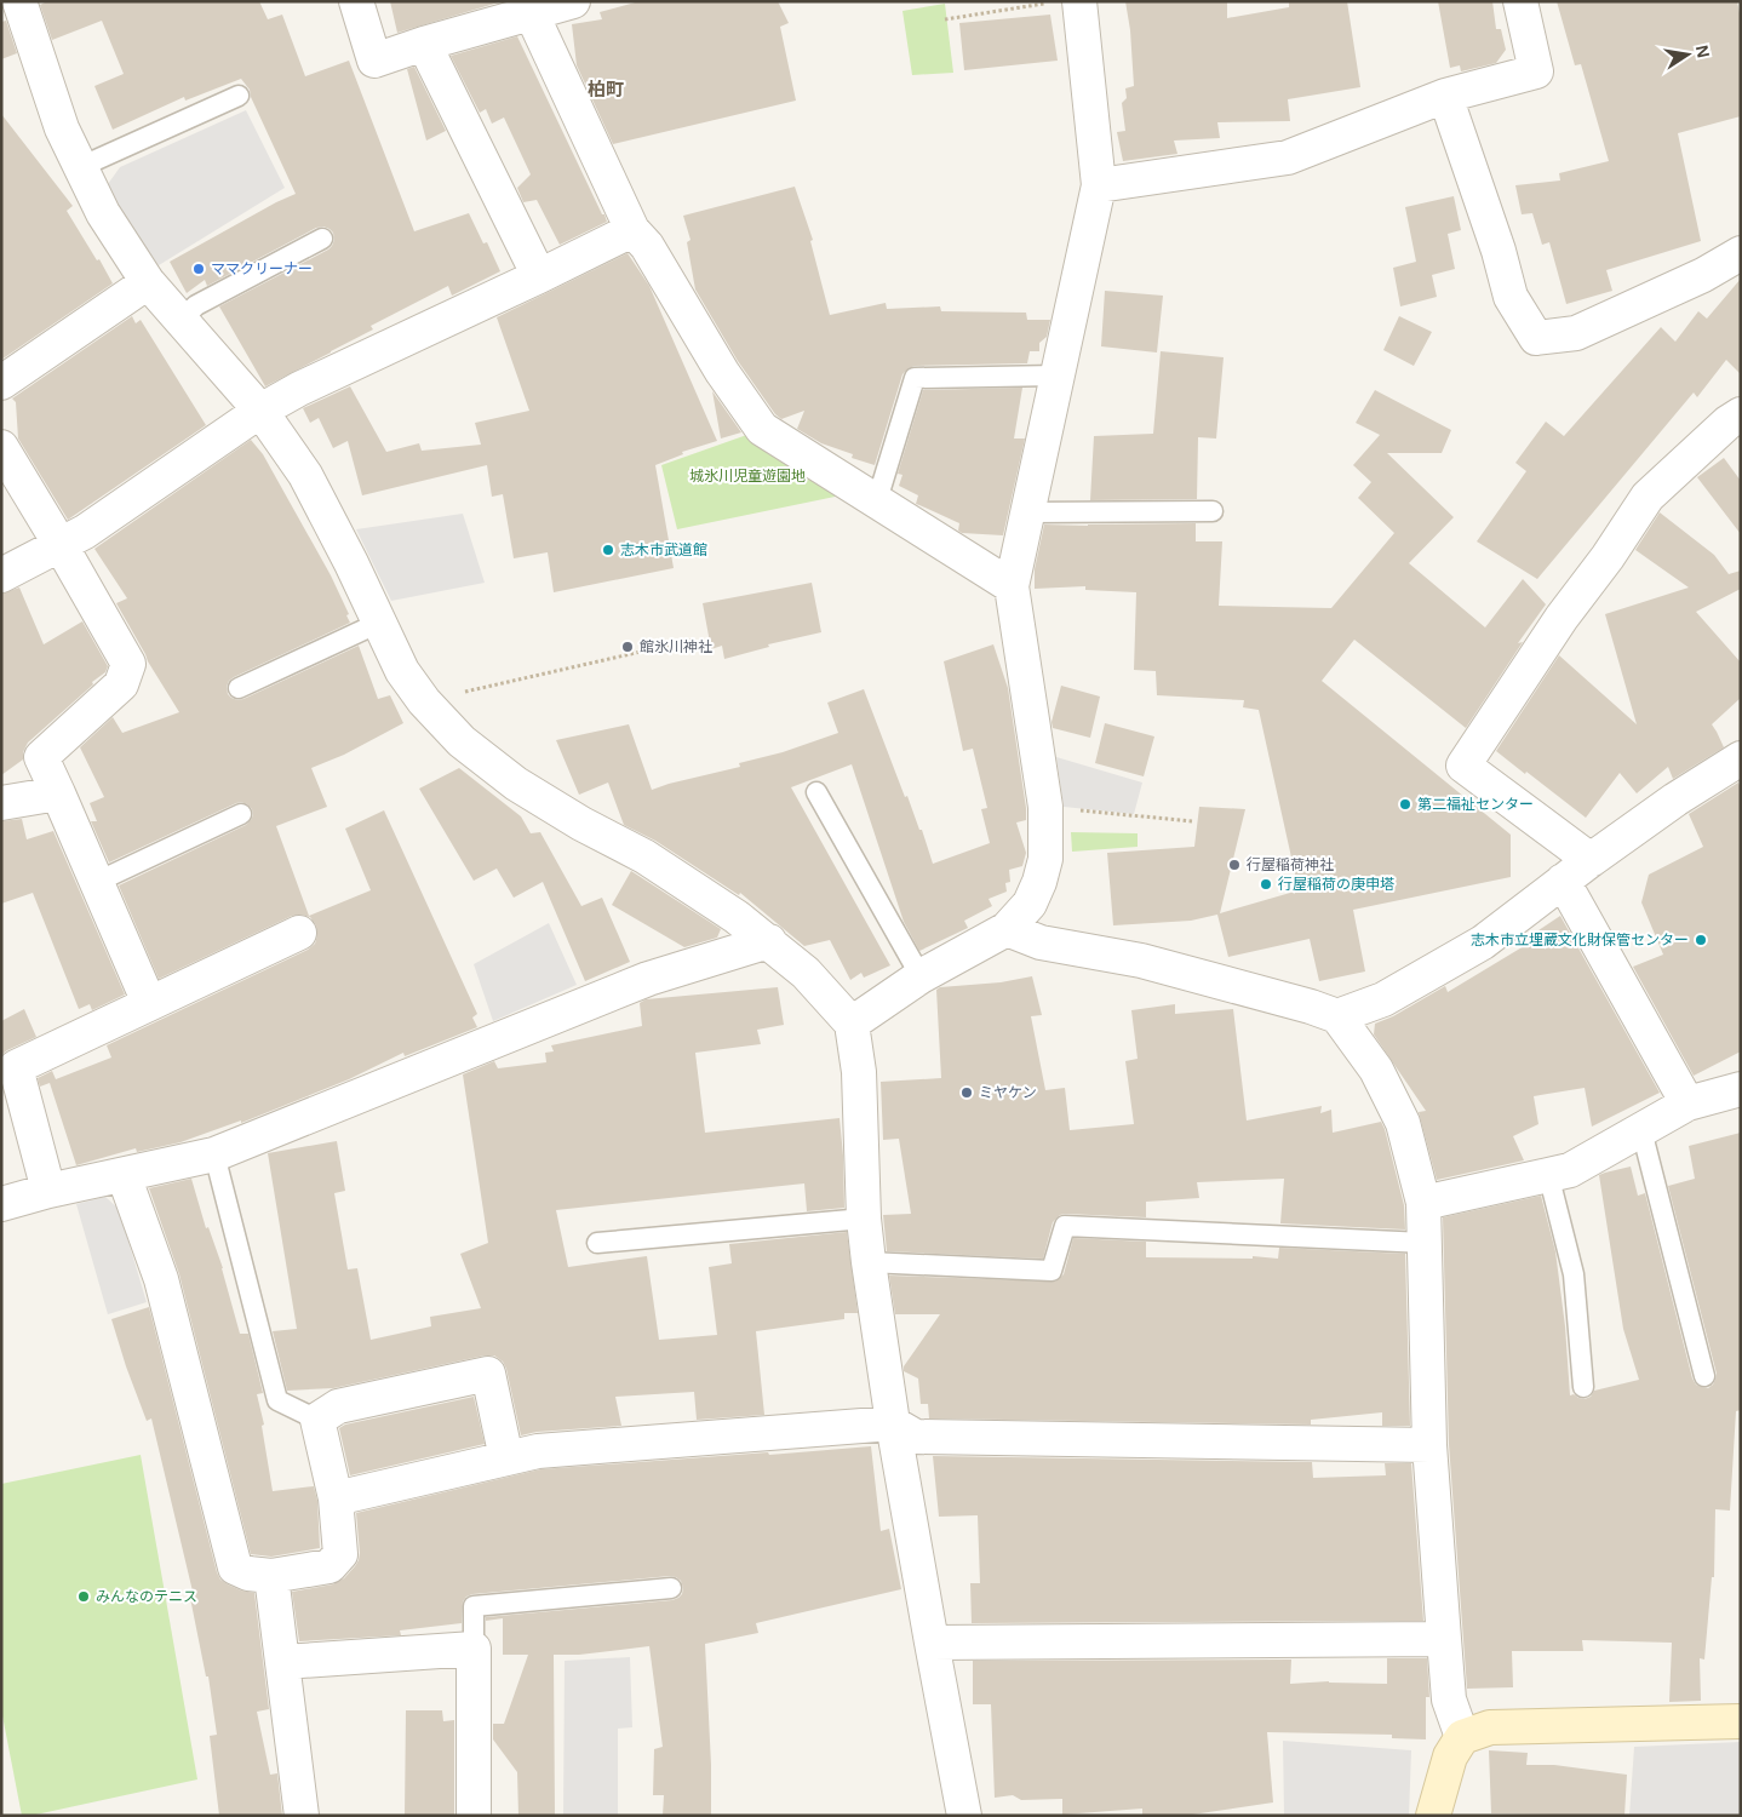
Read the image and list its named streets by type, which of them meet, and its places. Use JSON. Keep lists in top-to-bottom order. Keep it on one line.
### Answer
{"districts":["柏町"],"parks":["城氷川児童遊園地"],"places":["ママクリーナー","志木市武道館","館氷川神社","第二福祉センター","行屋稲荷神社","行屋稲荷の庚申塔","志木市立埋蔵文化財保管センター","ミヤケン","みんなのテニス"],"north":"right"}
